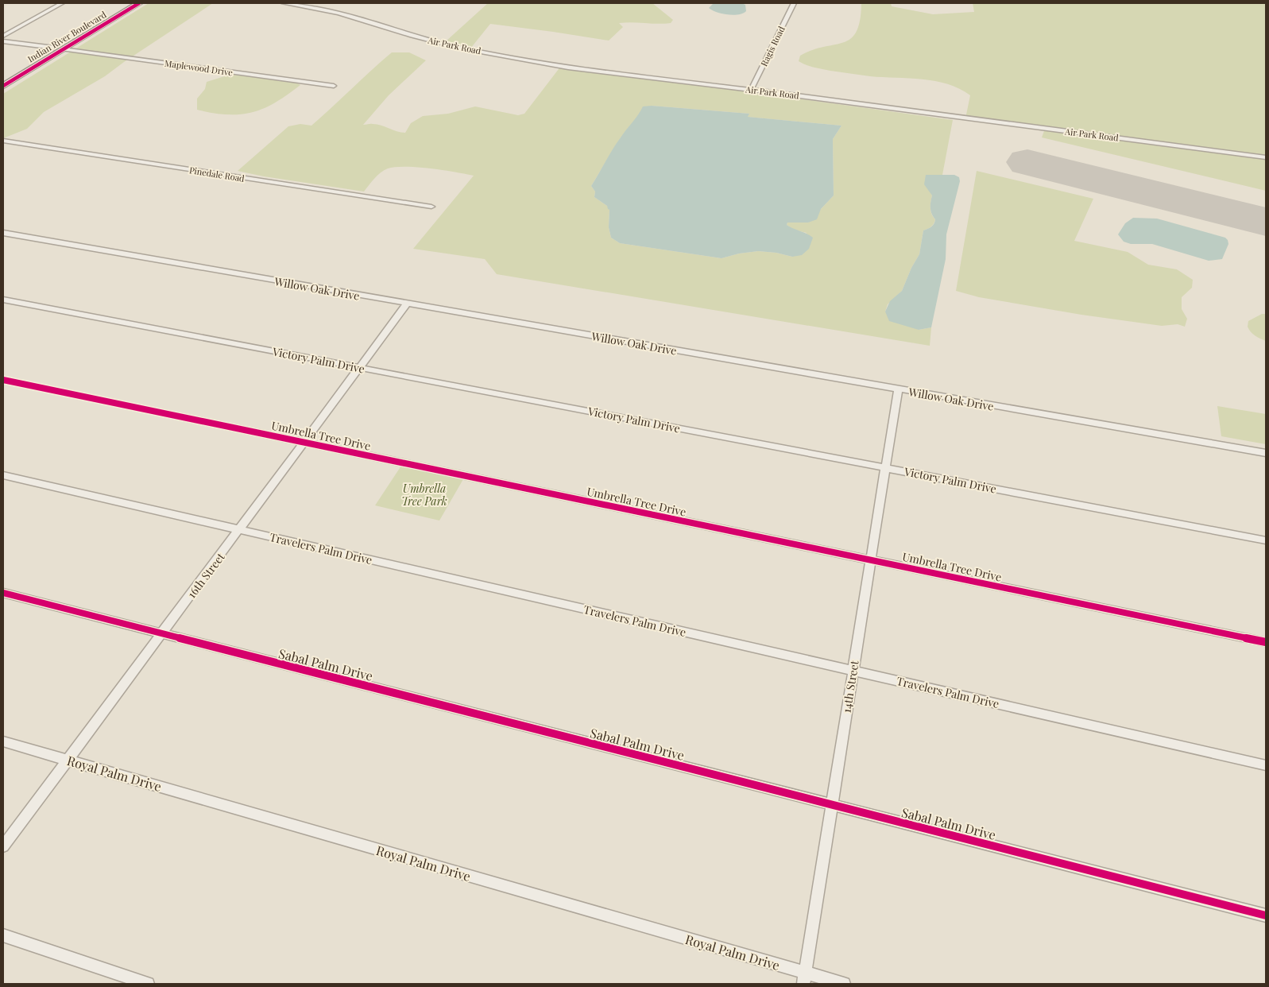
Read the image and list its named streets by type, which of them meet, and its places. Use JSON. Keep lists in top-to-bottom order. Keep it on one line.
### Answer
{"streets":{"main road":["Indian River Boulevard"],"street":["Air Park Road","Ragis Road","Maplewood Drive","Pinedale Road","Willow Oak Drive","Victory Palm Drive","Umbrella Tree Drive","Travelers Palm Drive","16th Street","Sabal Palm Drive","14th Street","Royal Palm Drive"]},"crossings":[["Indian River Boulevard","Maplewood Drive"],["Air Park Road","Ragis Road"],["Willow Oak Drive","16th Street"],["Willow Oak Drive","14th Street"],["Victory Palm Drive","16th Street"],["Victory Palm Drive","14th Street"],["Umbrella Tree Drive","16th Street"],["Umbrella Tree Drive","14th Street"],["Travelers Palm Drive","16th Street"],["Travelers Palm Drive","14th Street"],["16th Street","Sabal Palm Drive"],["16th Street","Royal Palm Drive"],["Sabal Palm Drive","14th Street"],["14th Street","Royal Palm Drive"]],"parks":["Umbrella Tree Park"]}
